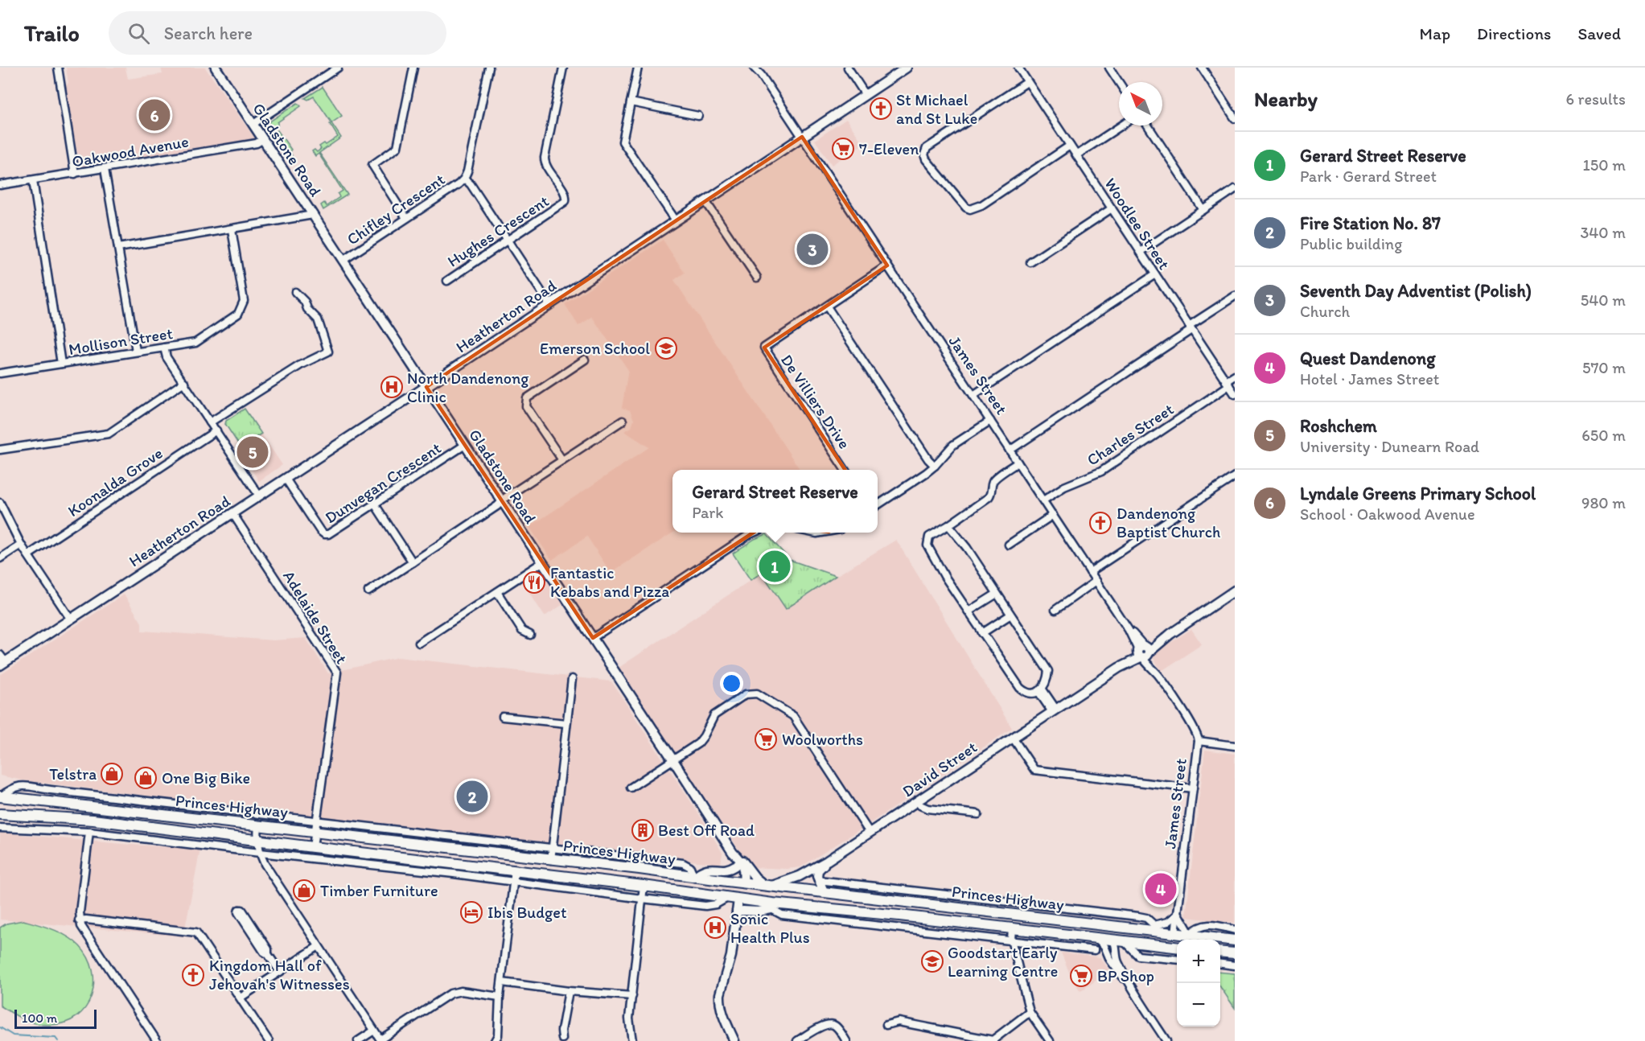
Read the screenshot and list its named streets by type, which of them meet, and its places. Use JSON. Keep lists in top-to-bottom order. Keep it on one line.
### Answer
{"streets":{"highway":["James Street","Princes Highway"],"main road":["Gladstone Road","Heatherton Road","David Street"],"street":["Oakwood Avenue","Chifley Crescent","Woodlee Street","Hughes Crescent","Mollison Street","De Villiers Drive","Charles Street","Koonalda Grove","Dunvegan Crescent","Adelaide Street"]},"crossings":[["Gladstone Road","Oakwood Avenue"],["Gladstone Road","Chifley Crescent"],["Gladstone Road","Heatherton Road"],["Gladstone Road","Dunvegan Crescent"],["Gladstone Road","Princes Highway"],["Woodlee Street","Charles Street"],["Heatherton Road","James Street"],["Heatherton Road","Dunvegan Crescent"],["Heatherton Road","Adelaide Street"],["James Street","De Villiers Drive"],["James Street","Charles Street"],["James Street","David Street"],["James Street","Princes Highway"],["Adelaide Street","Princes Highway"],["David Street","Princes Highway"]],"places":{"church":["St Michael and St Luke","Dandenong Baptist Church","Kingdom Hall of Jehovah's Witnesses"],"supermarket":["7-Eleven","Woolworths","BP Shop"],"school or university":["Emerson School","Goodstart Early Learning Centre"],"hospital":["North Dandenong Clinic","Sonic Health Plus"],"restaurant":["Fantastic Kebabs and Pizza"],"shop":["Telstra","One Big Bike","Timber Furniture"],"building":["Best Off Road"],"hotel":["Ibis Budget"]},"scale_bar":"100 m","north":"top left","page":{"header":"Trailo","search":"Search here","nav":["Map","Directions","Saved"],"heading":["Nearby","6 results"],"pins":["6","3","5","1","2","4"],"list":[{"mark":"1","name":"Gerard Street Reserve","note":"Park · Gerard Street","value":"150 m"},{"mark":"2","name":"Fire Station No. 87","note":"Public building","value":"340 m"},{"mark":"3","name":"Seventh Day Adventist (Polish)","note":"Church","value":"540 m"},{"mark":"4","name":"Quest Dandenong","note":"Hotel · James Street","value":"570 m"},{"mark":"5","name":"Roshchem","note":"University · Dunearn Road","value":"650 m"},{"mark":"6","name":"Lyndale Greens Primary School","note":"School · Oakwood Avenue","value":"980 m"}],"popup":["Gerard Street Reserve","Park"],"map_buttons":["+","−"],"scale":"100 m"}}
